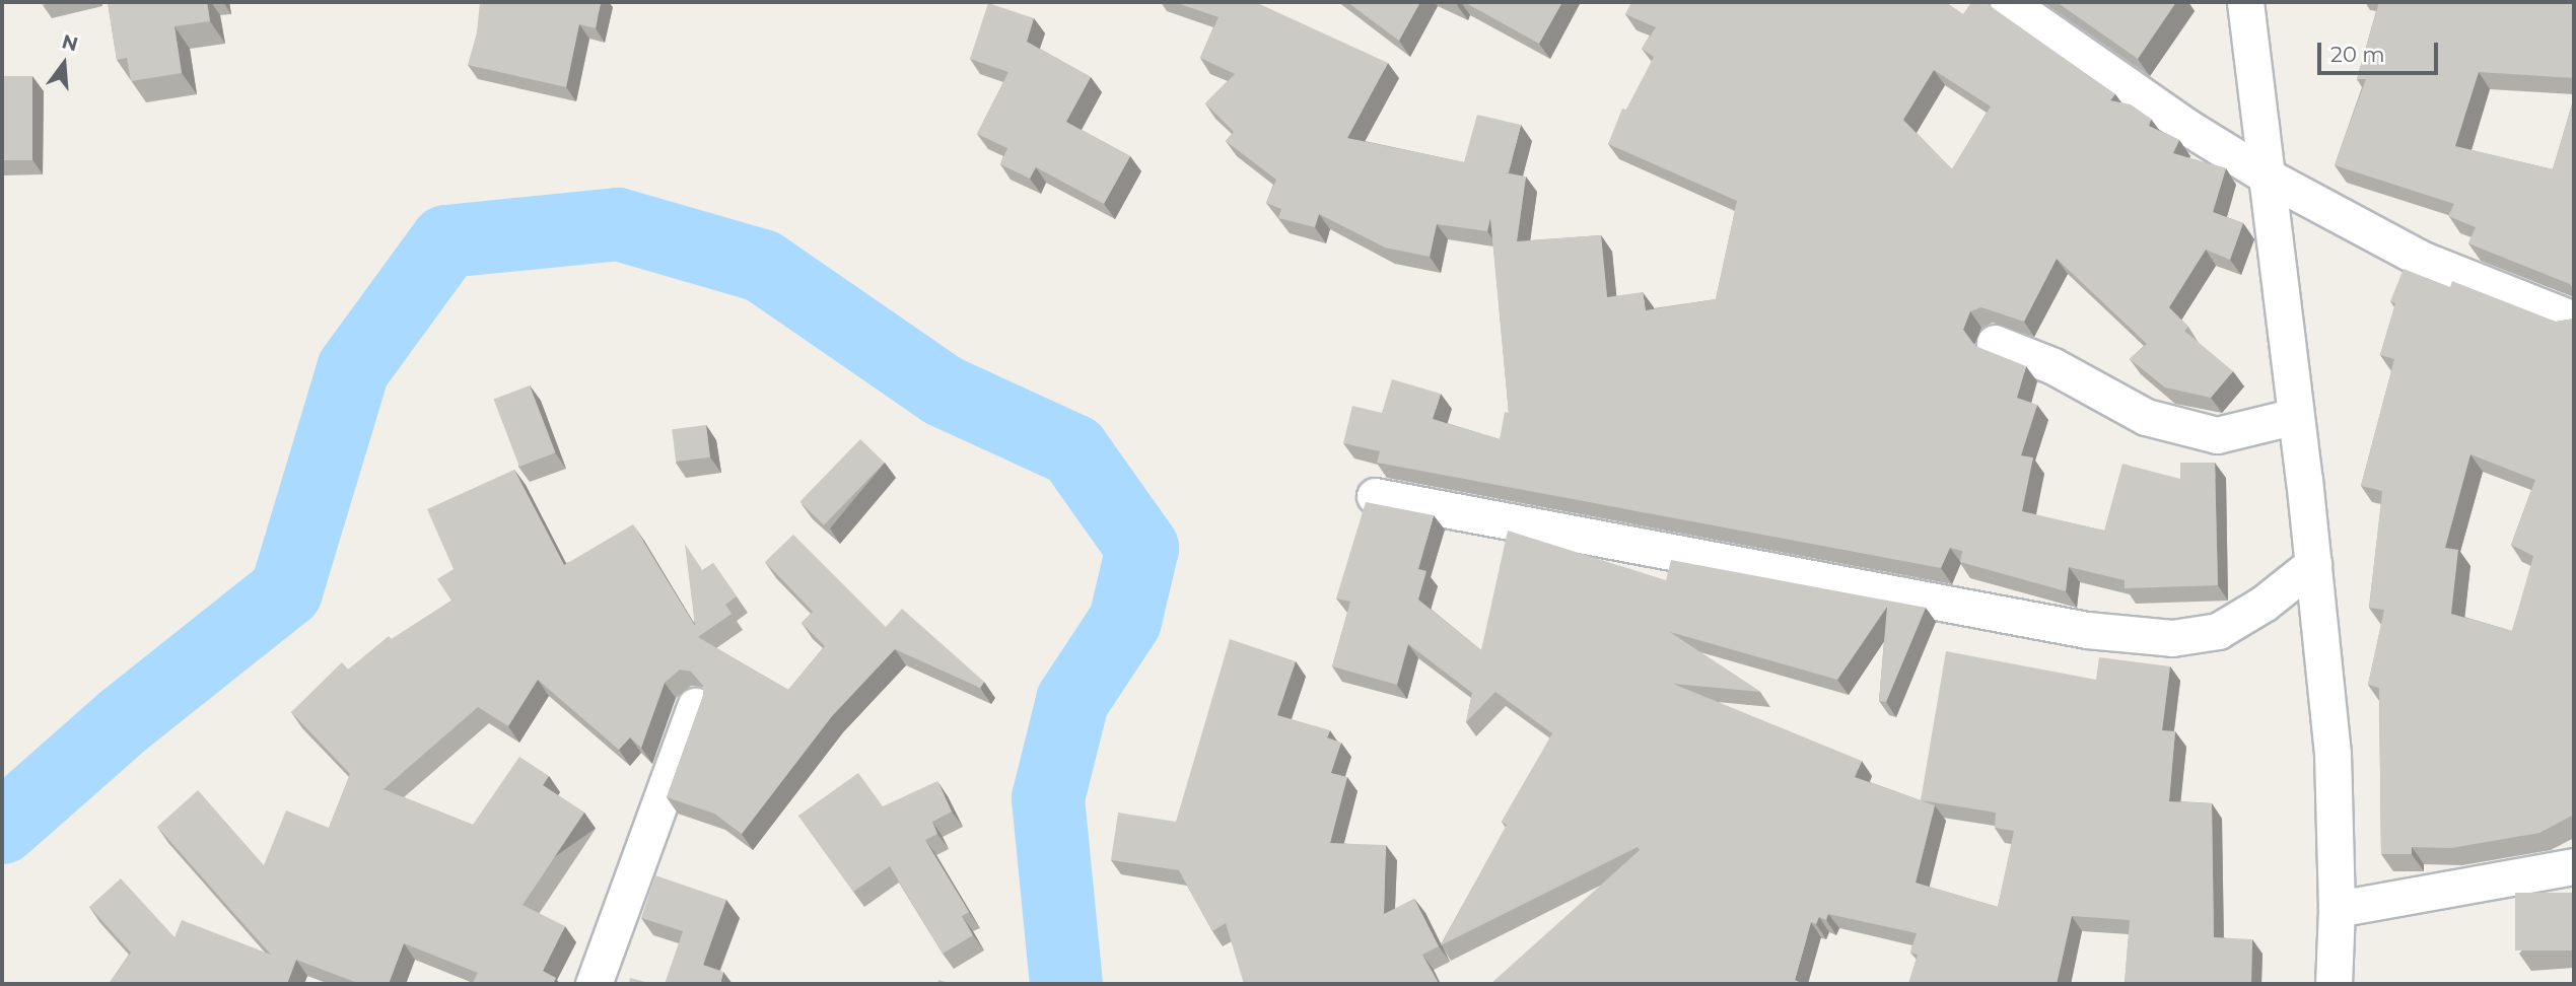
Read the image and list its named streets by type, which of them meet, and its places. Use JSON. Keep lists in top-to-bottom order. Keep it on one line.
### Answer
{"scale_bar":"20 m","north":"top"}
